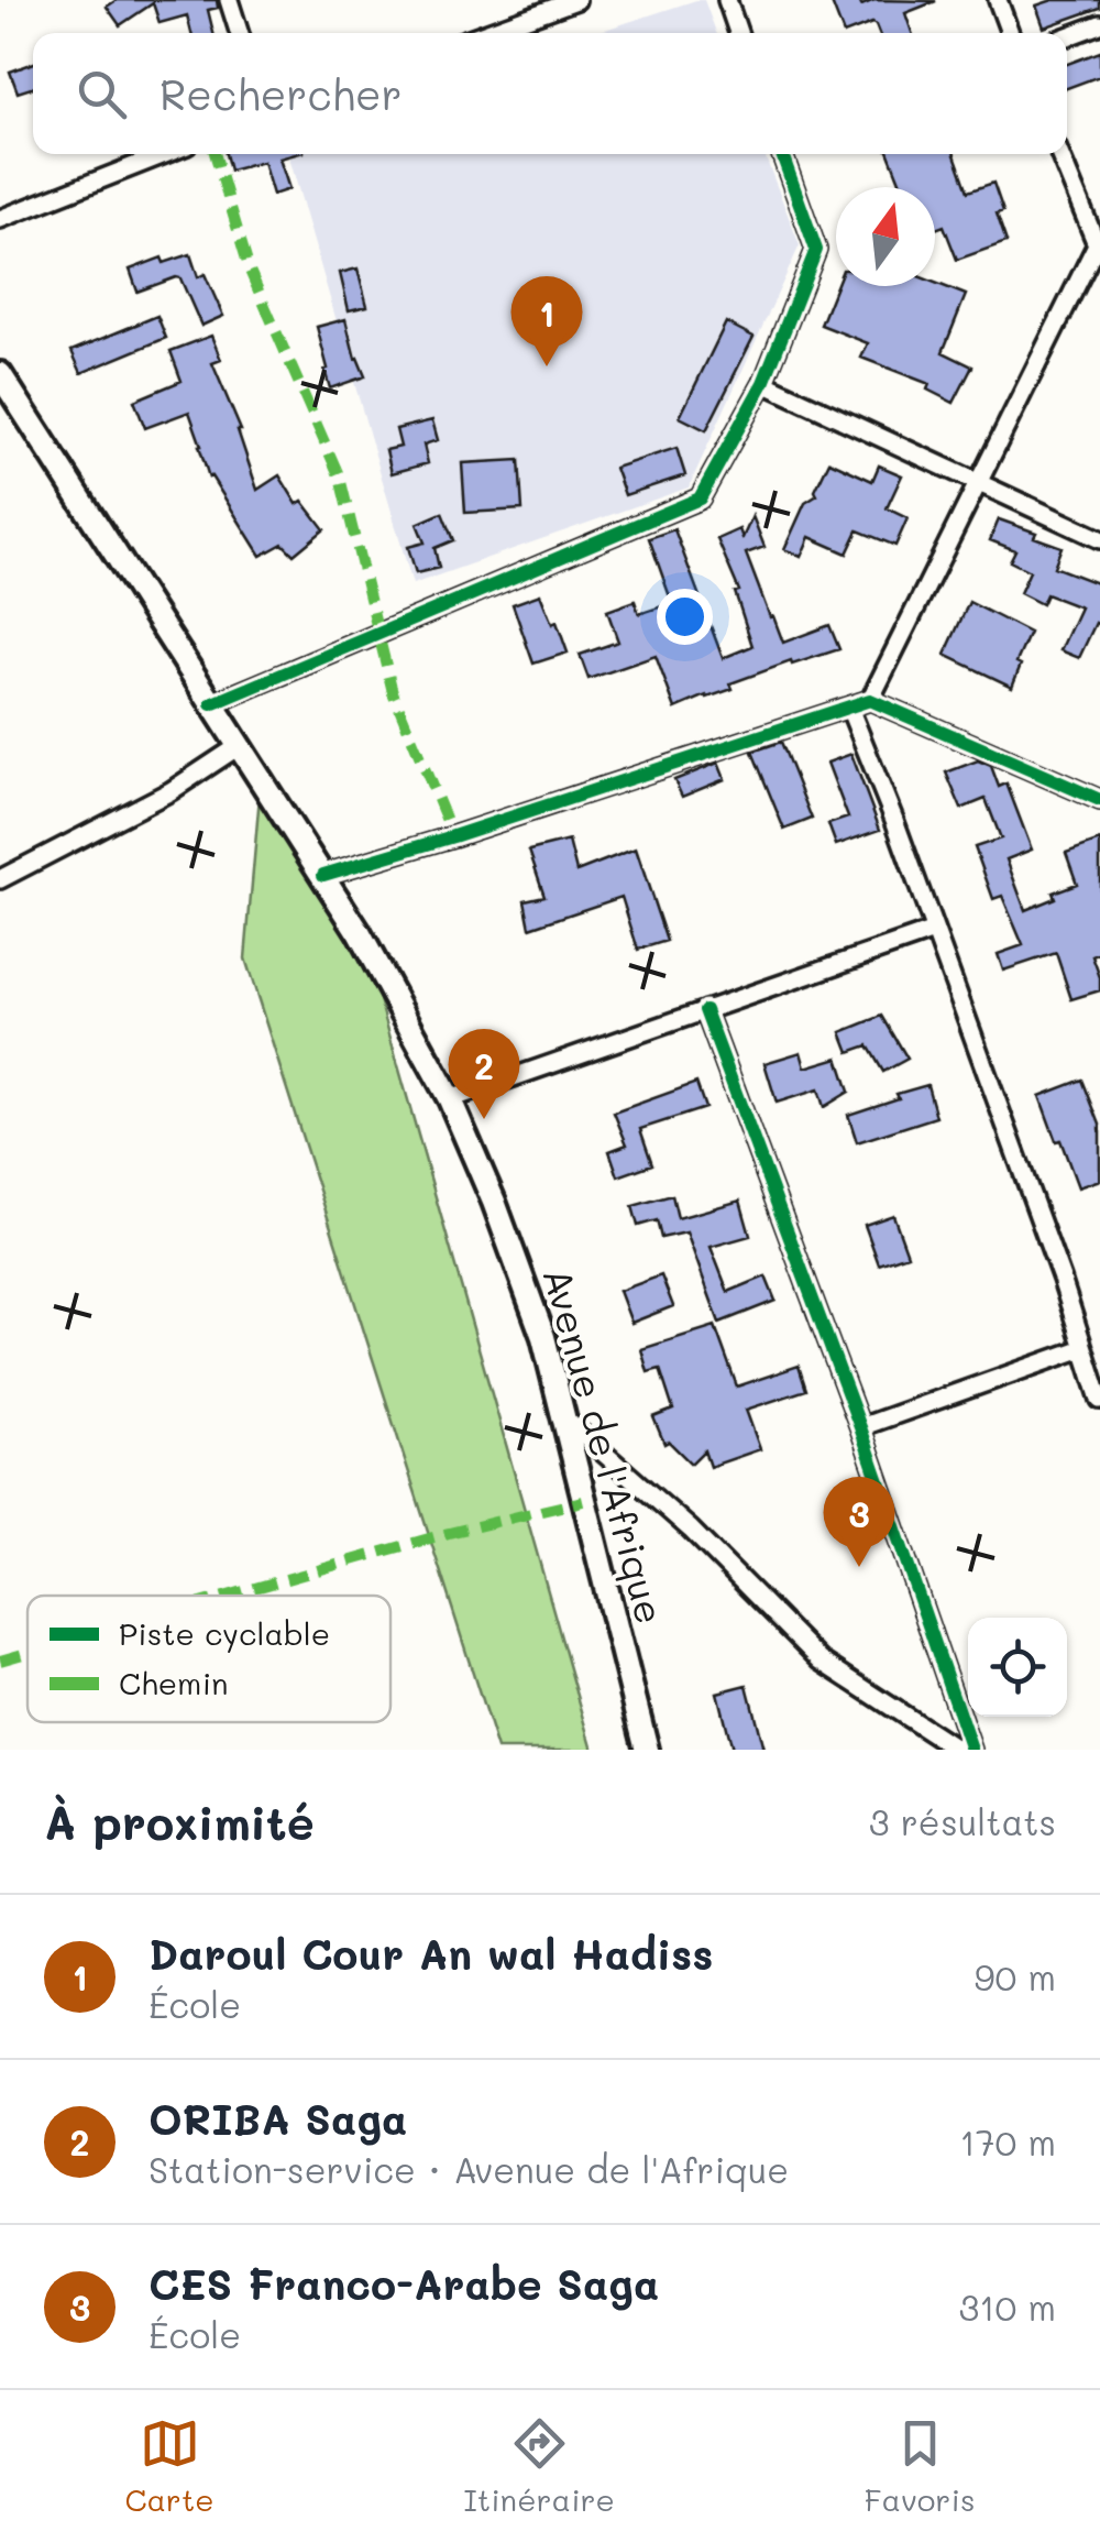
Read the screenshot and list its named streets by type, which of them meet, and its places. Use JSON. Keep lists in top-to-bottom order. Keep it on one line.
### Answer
{"streets":{"main road":["Avenue de l'Afrique"]},"legend":["Piste cyclable","Chemin"],"north":"top","page":{"search":"Rechercher","pins":["1","2","3"],"heading":["À proximité","3 résultats"],"list":[{"mark":"1","name":"Daroul Cour An wal Hadiss","note":"École","value":"90 m"},{"mark":"2","name":"ORIBA Saga","note":"Station-service · Avenue de l'Afrique","value":"170 m"},{"mark":"3","name":"CES Franco-Arabe Saga","note":"École","value":"310 m"}],"nav":["Carte","Itinéraire","Favoris"]}}
